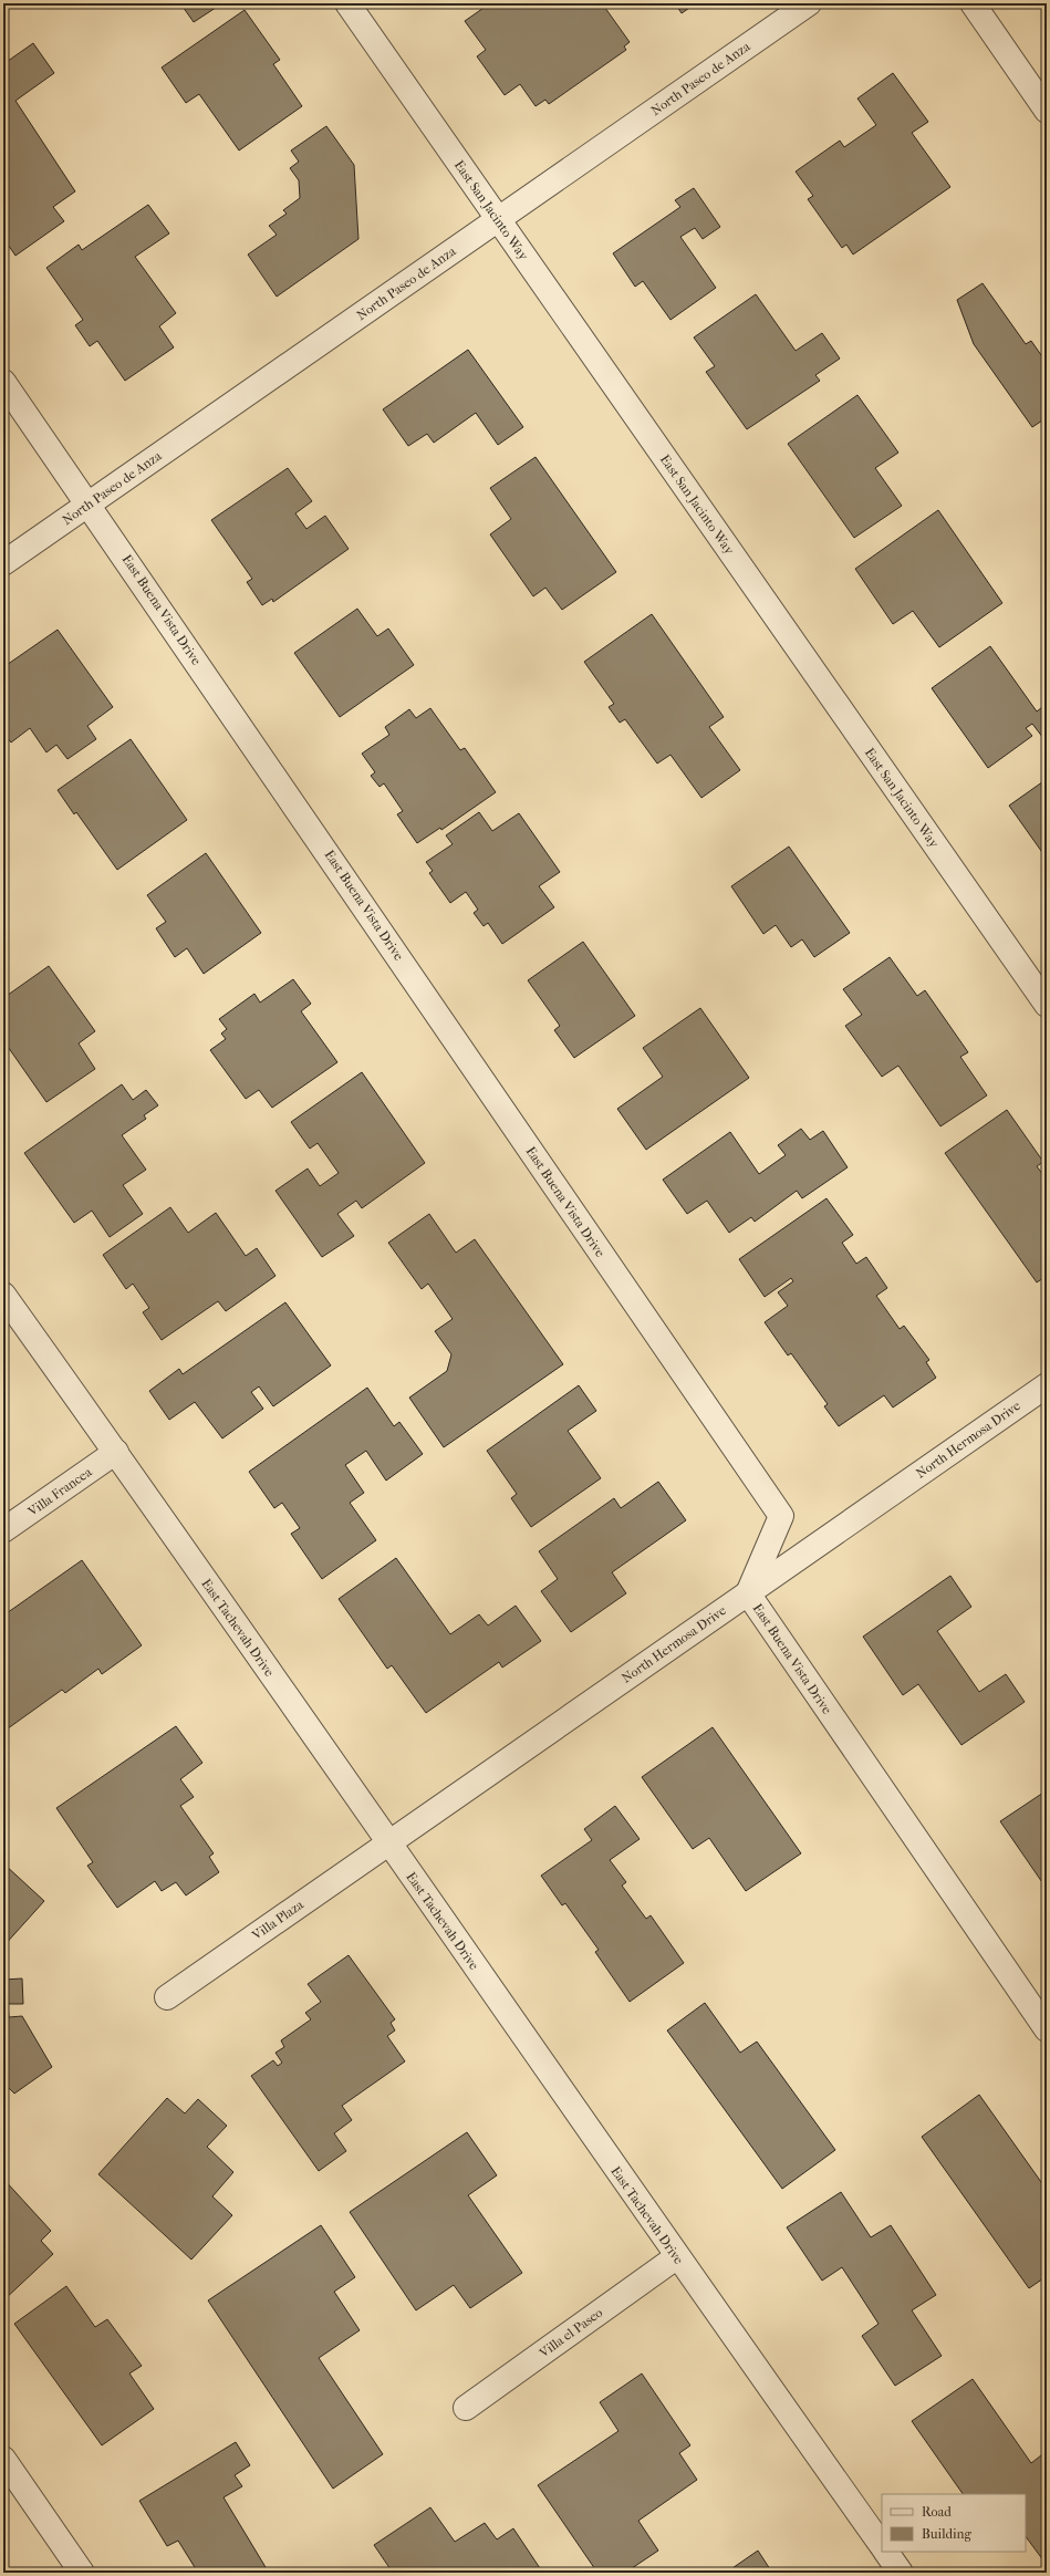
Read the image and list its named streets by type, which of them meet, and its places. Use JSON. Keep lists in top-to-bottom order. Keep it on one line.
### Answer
{"streets":{"street":["North Paseo de Anza","East San Jacinto Way","East Buena Vista Drive","North Hermosa Drive","Villa Francea","East Tachevah Drive","Villa Plaza","Villa el Paseo"]},"crossings":[["North Paseo de Anza","East San Jacinto Way"],["North Paseo de Anza","East Buena Vista Drive"],["East Buena Vista Drive","North Hermosa Drive"],["North Hermosa Drive","East Tachevah Drive"],["North Hermosa Drive","Villa Plaza"],["Villa Francea","East Tachevah Drive"],["East Tachevah Drive","Villa Plaza"],["East Tachevah Drive","Villa el Paseo"]],"legend":["Road","Building"]}
